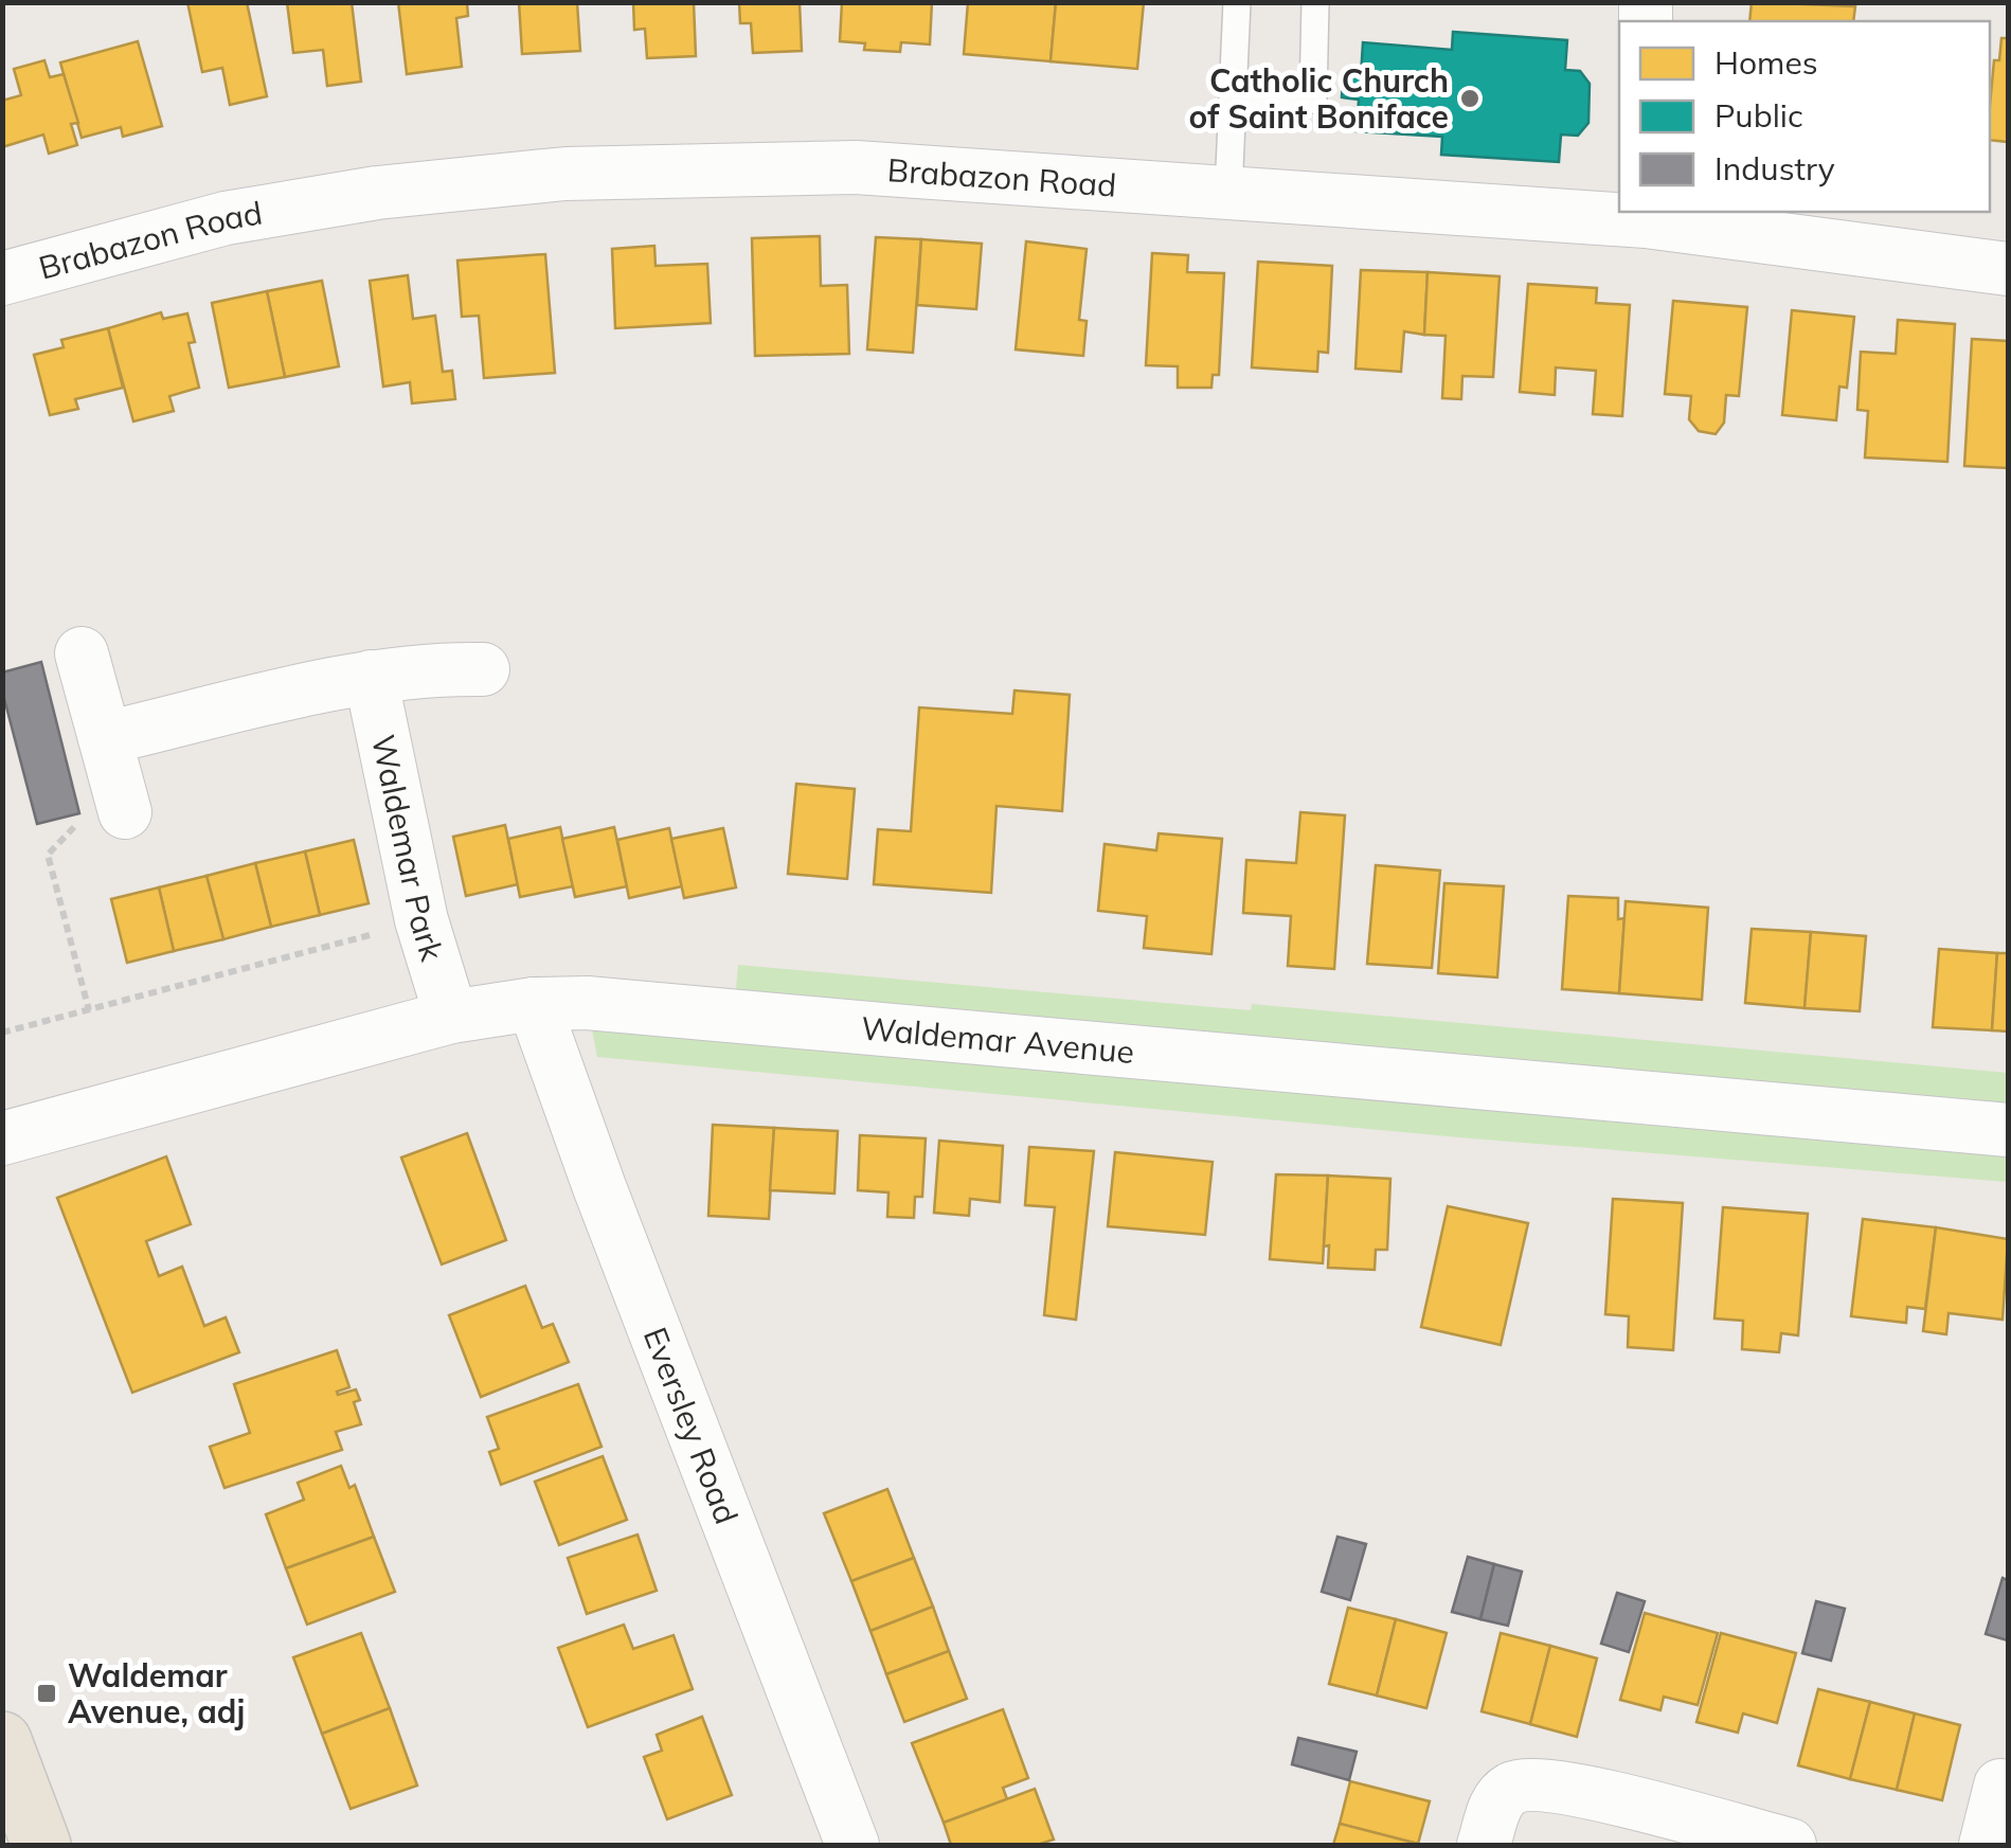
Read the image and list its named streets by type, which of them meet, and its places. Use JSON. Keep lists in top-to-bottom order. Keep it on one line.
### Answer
{"streets":{"street":["Brabazon Road","Waldemar Park","Waldemar Avenue","Eversley Road"]},"crossings":[["Waldemar Park","Waldemar Avenue"],["Waldemar Avenue","Eversley Road"]],"places":{"other":["Catholic Church of Saint Boniface"],"transit":["Waldemar Avenue, adj"]},"legend":["Homes","Public","Industry"]}
